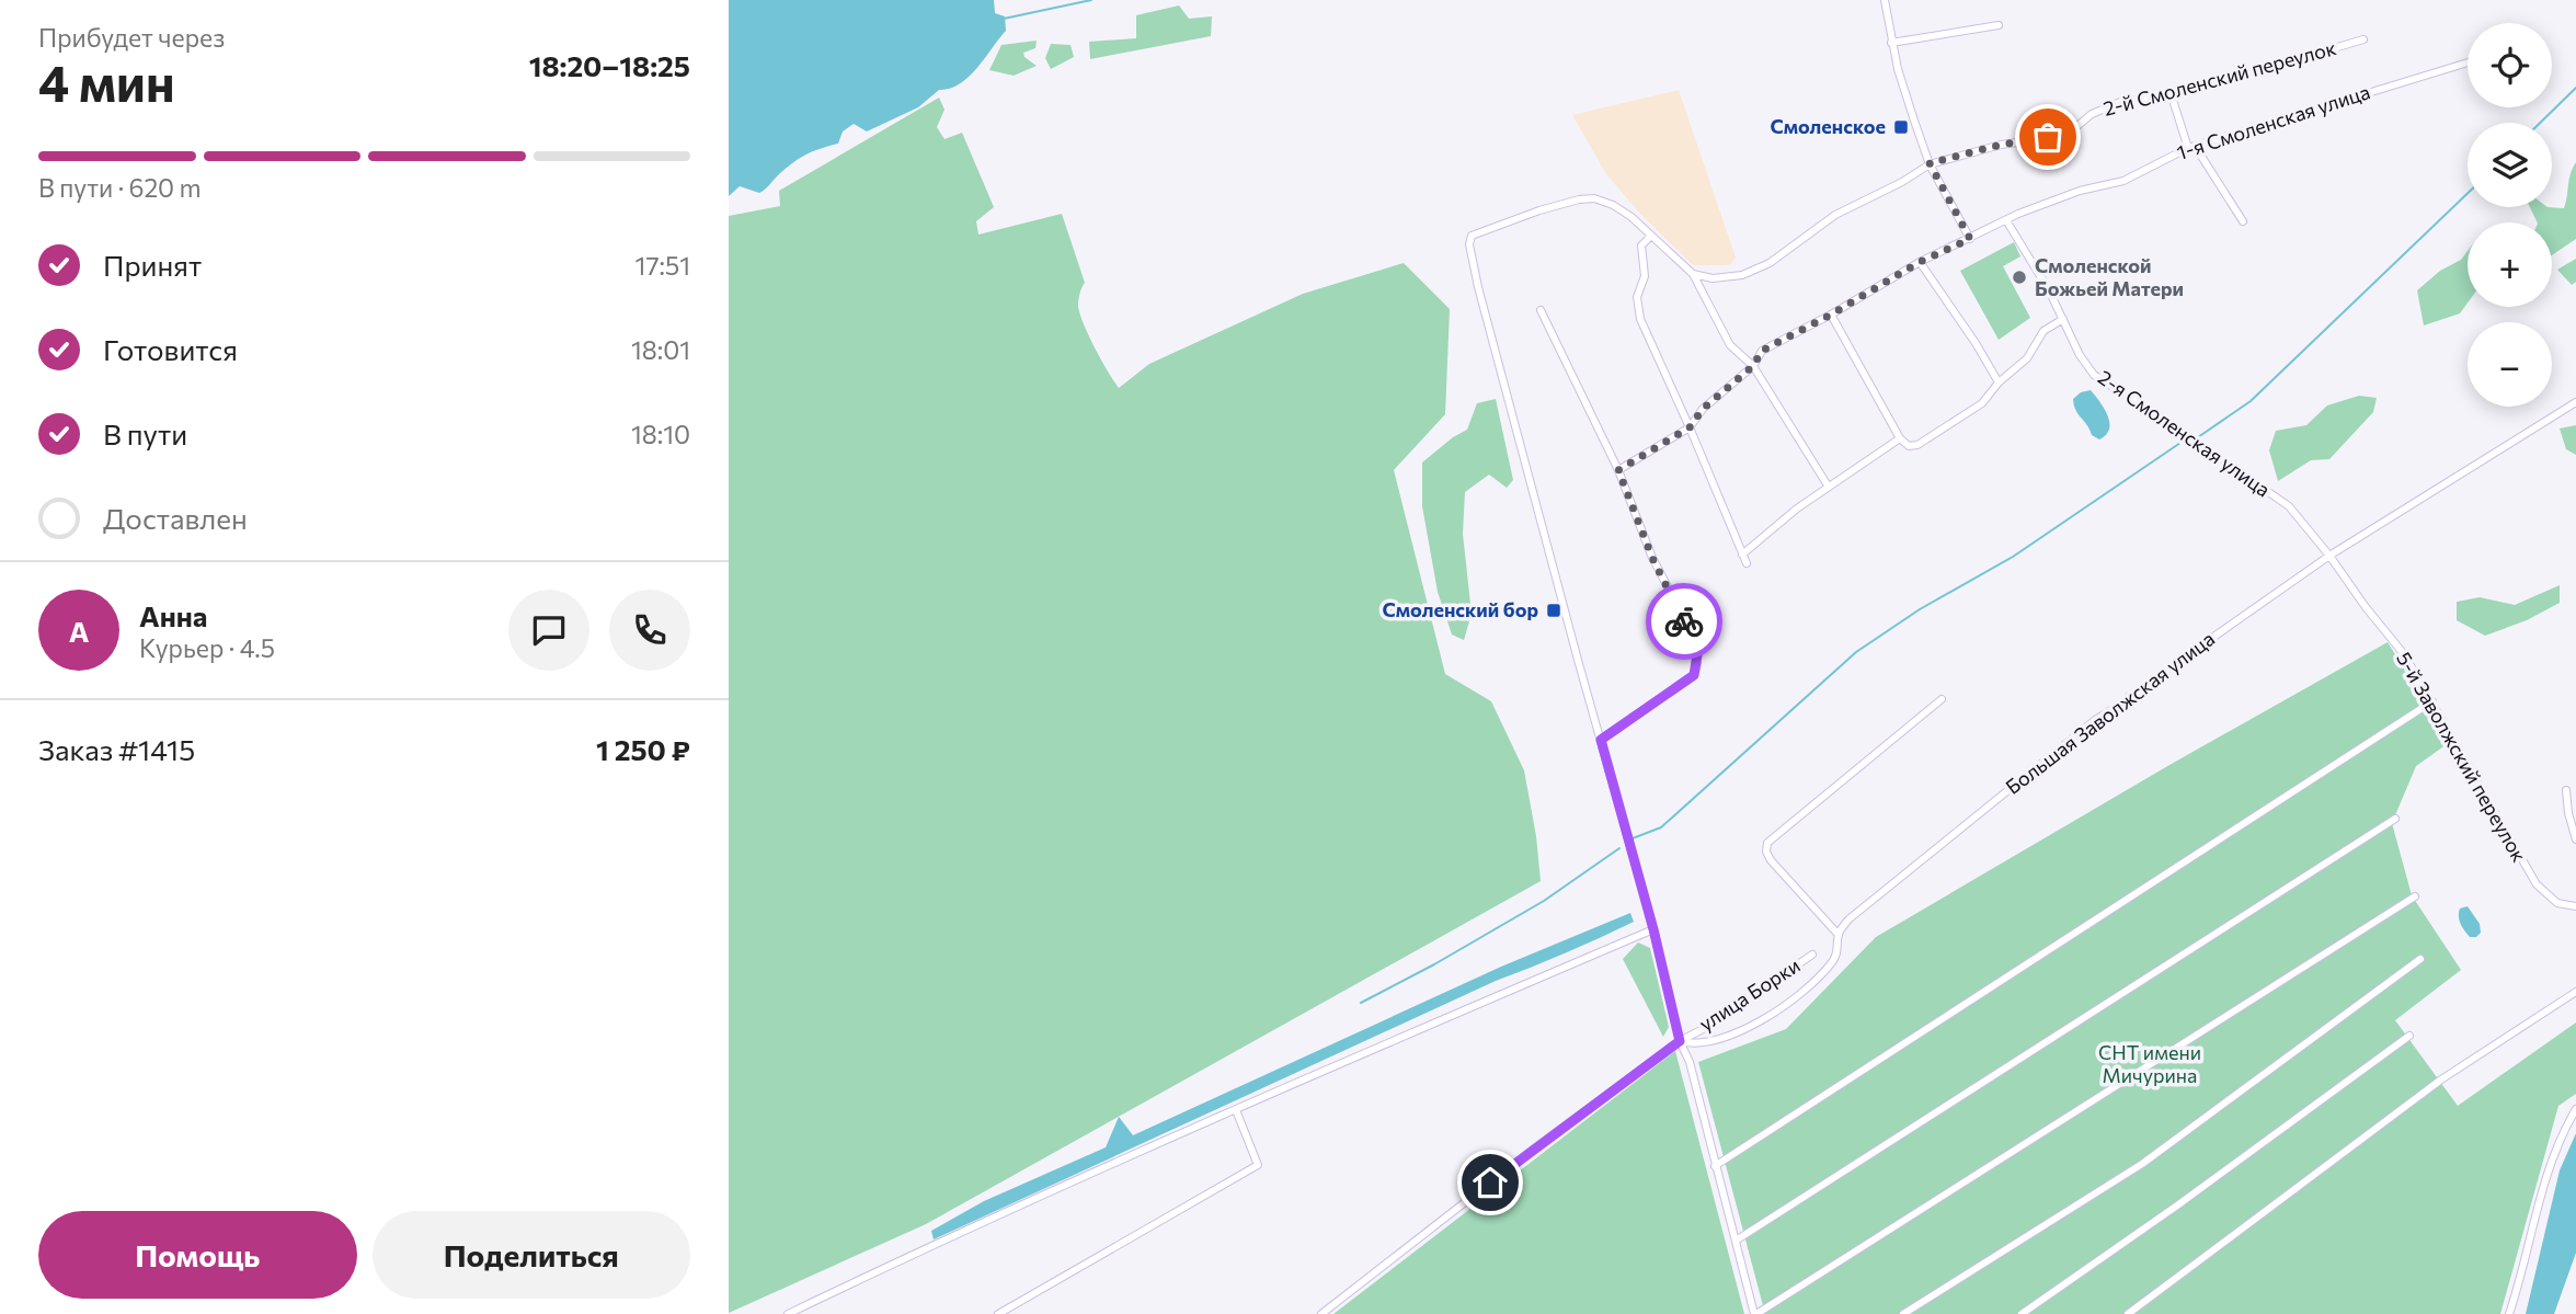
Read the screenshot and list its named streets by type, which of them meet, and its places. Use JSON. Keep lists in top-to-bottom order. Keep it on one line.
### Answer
{"streets":{"street":["2-й Смоленский переулок","1-я Смоленская улица","2-я Смоленская улица","Большая Заволжская улица","5-й Заволжский переулок","улица Борки"]},"crossings":[["1-я Смоленская улица","2-я Смоленская улица"],["2-я Смоленская улица","Большая Заволжская улица"],["2-я Смоленская улица","5-й Заволжский переулок"],["Большая Заволжская улица","5-й Заволжский переулок"],["Большая Заволжская улица","улица Борки"]],"parks":["СНТ имени Мичурина"],"places":{"transit":["Смоленское","Смоленский бор"],"other":["Смоленской Божьей Матери"]},"page":{"heading":["4 мин","Прибудет через","18:20–18:25"],"panel":["Анна","Курьер · 4.5","Заказ #1415","1 250 ₽"],"map_buttons":["+","−"],"bar":"В пути · 620 m","list":[["Принят","17:51"],["Готовится","18:01"],["В пути","18:10"],"Доставлен"],"round":"А","buttons":["Помощь","Поделиться"]}}
